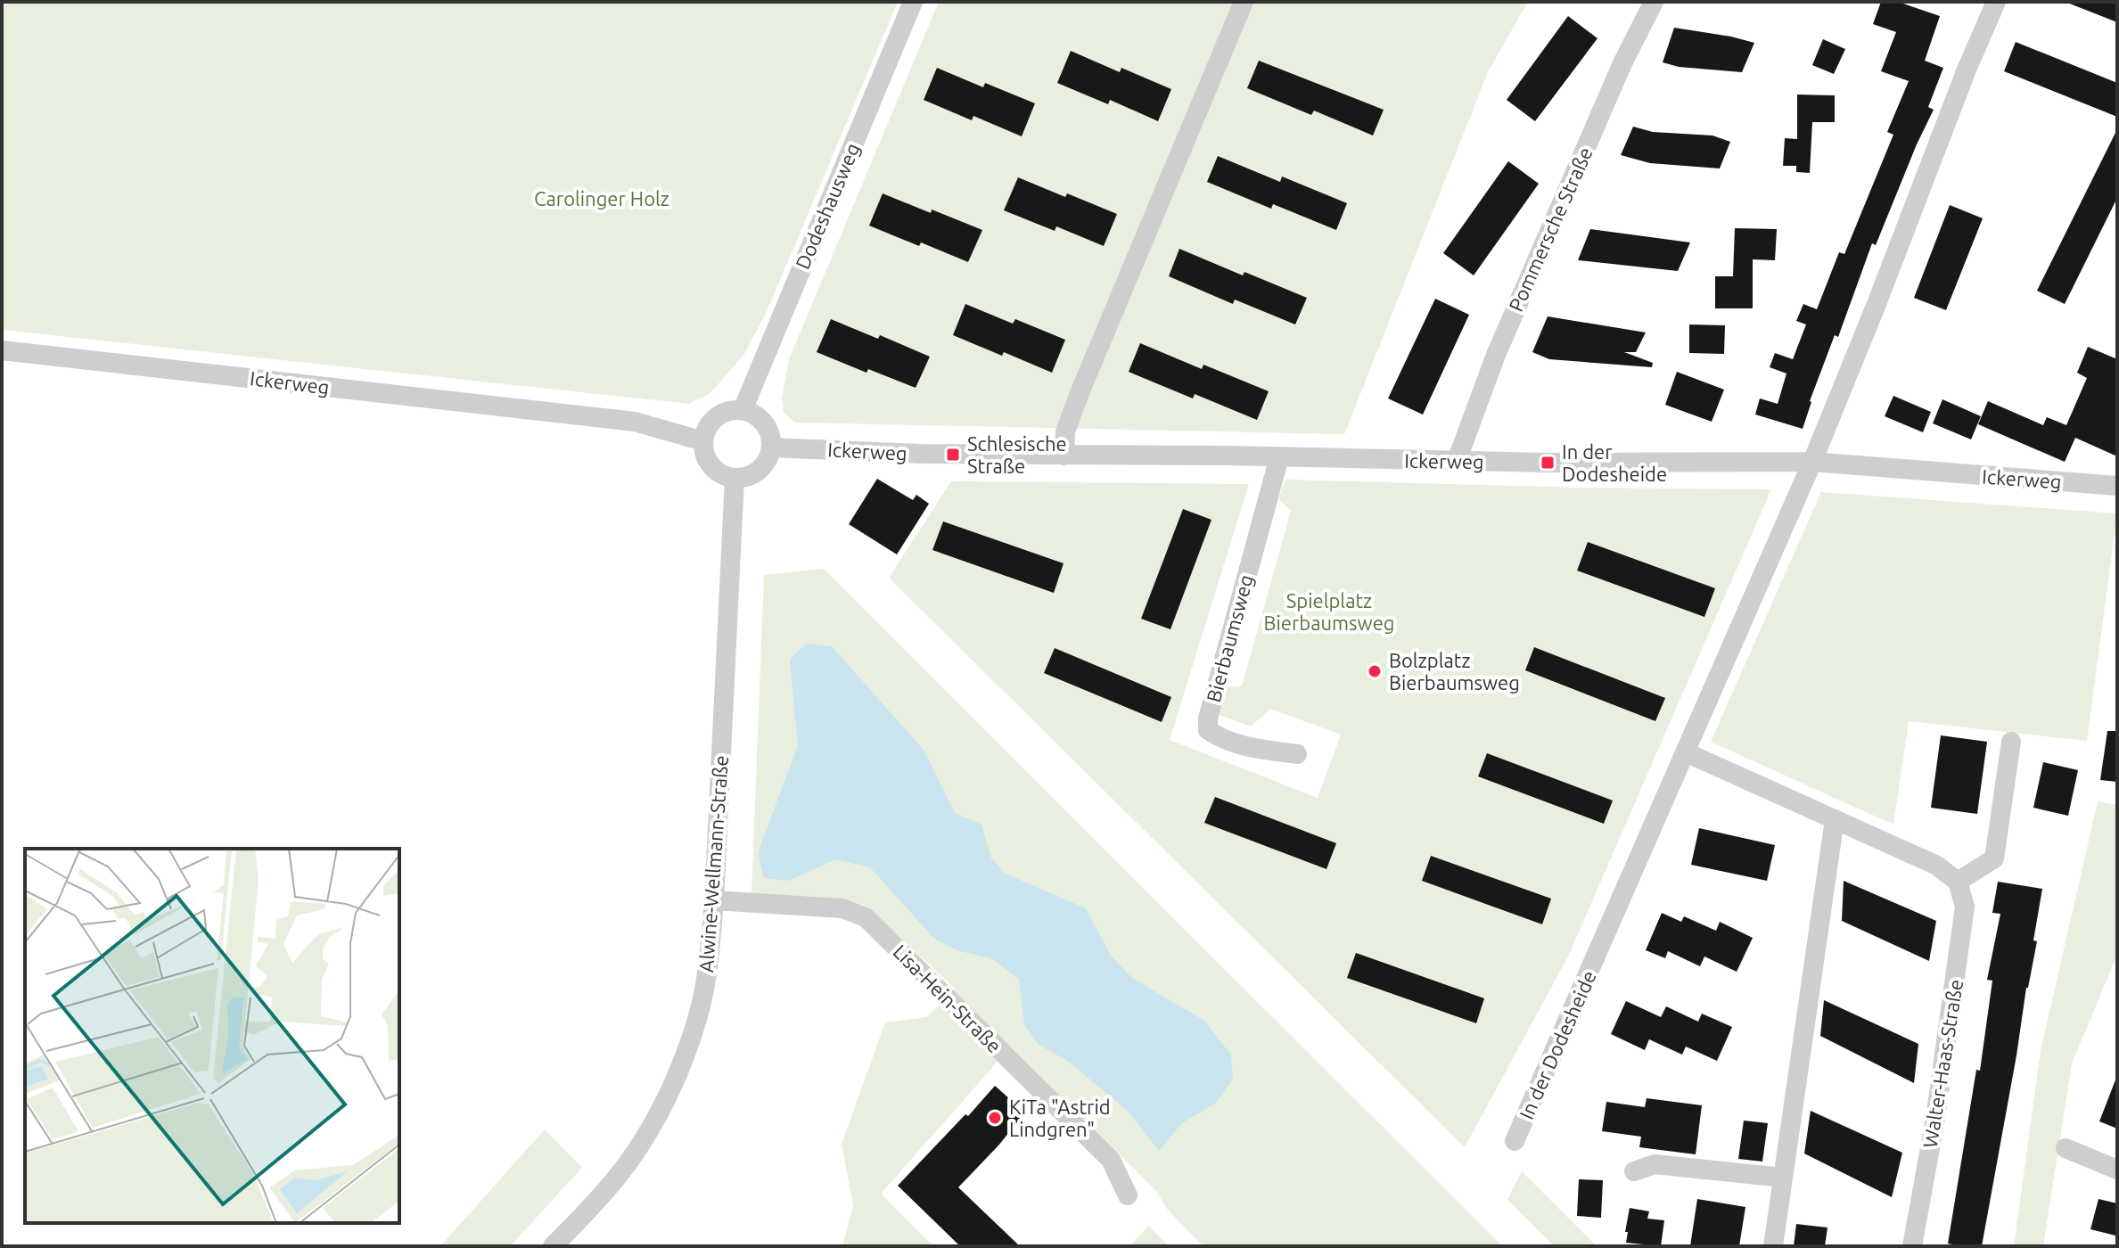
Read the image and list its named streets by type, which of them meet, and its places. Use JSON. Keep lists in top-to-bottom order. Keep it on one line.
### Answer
{"streets":{"street":["Dodeshausweg","Pommersche Straße","Ickerweg","Bierbaumsweg","Alwine-Wellmann-Straße","Lisa-Hein-Straße","In der Dodesheide","Walter-Haas-Straße"]},"crossings":[["Dodeshausweg","Ickerweg"],["Dodeshausweg","Alwine-Wellmann-Straße"],["Pommersche Straße","Ickerweg"],["Ickerweg","Bierbaumsweg"],["Ickerweg","Alwine-Wellmann-Straße"],["Ickerweg","In der Dodesheide"],["Alwine-Wellmann-Straße","Lisa-Hein-Straße"]],"parks":["Carolinger Holz","Spielplatz Bierbaumsweg"],"places":{"transit":["Schlesische Straße","In der Dodesheide"],"other":["Bolzplatz Bierbaumsweg","KiTa \"Astrid Lindgren\""]}}
